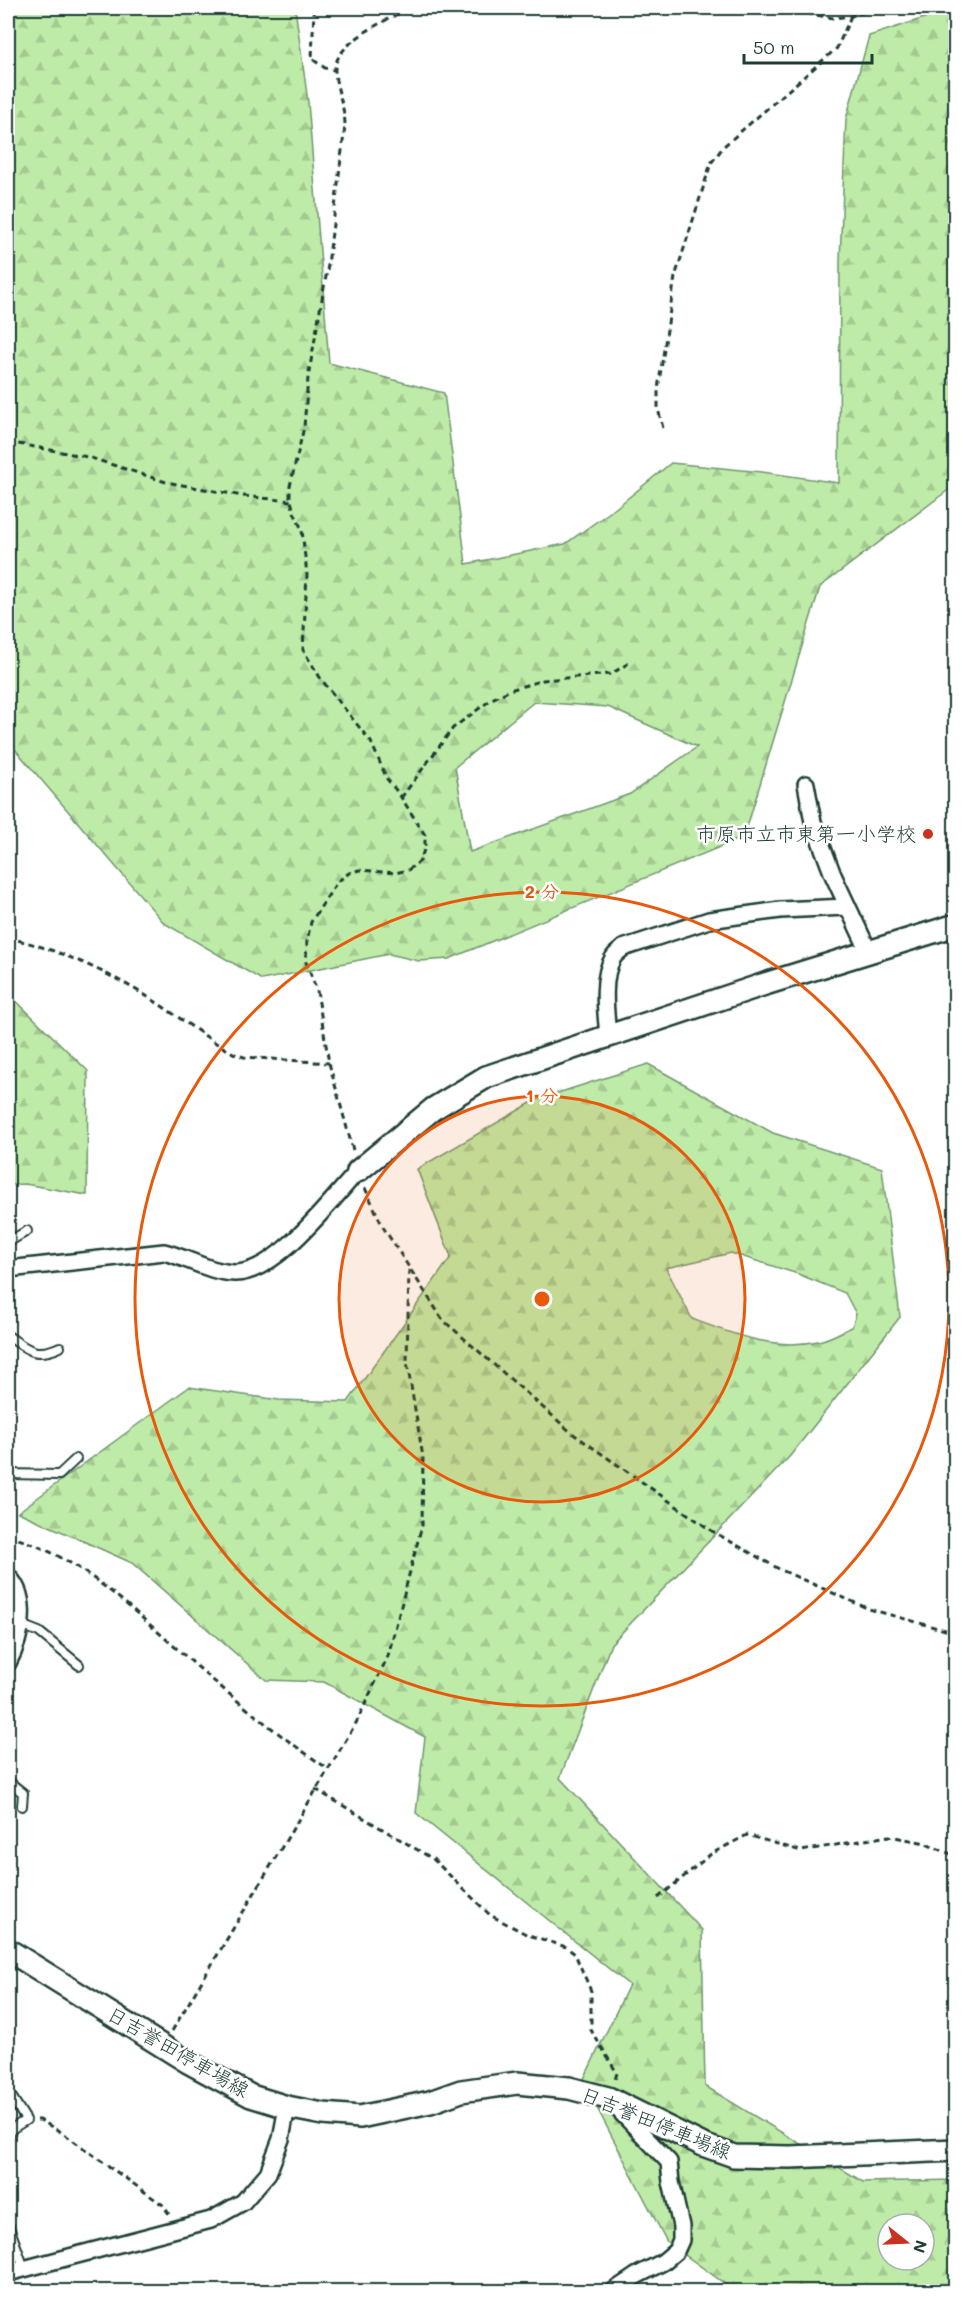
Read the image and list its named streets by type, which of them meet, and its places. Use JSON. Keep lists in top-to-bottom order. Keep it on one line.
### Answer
{"streets":{"main road":["日吉誉田停車場線"]},"places":["市原市立市東第一小学校"],"scale_bar":"50 m","north":"right","rings":["2 分","1 分"]}
